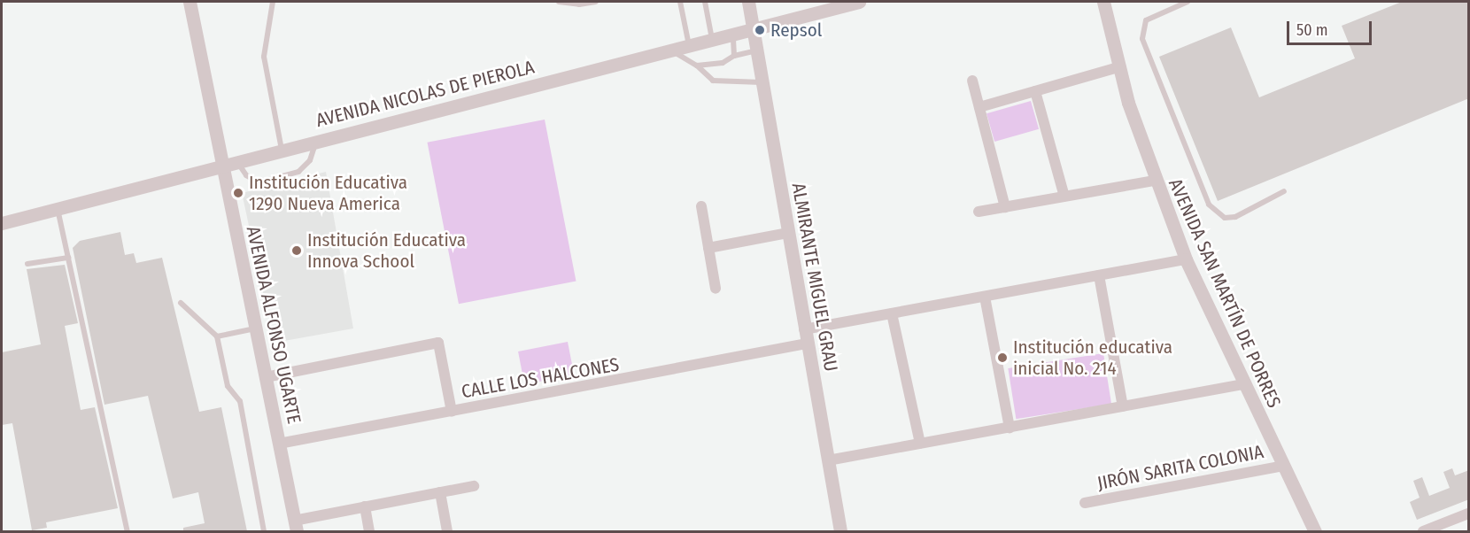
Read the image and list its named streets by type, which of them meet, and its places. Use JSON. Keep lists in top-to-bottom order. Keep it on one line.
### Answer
{"streets":{"street":["AVENIDA NICOLAS DE PIEROLA","ALMIRANTE MIGUEL GRAU","AVENIDA SAN MARTÍN DE PORRES","AVENIDA ALFONSO UGARTE","CALLE LOS HALCONES","JIRÓN SARITA COLONIA"]},"crossings":[["AVENIDA NICOLAS DE PIEROLA","ALMIRANTE MIGUEL GRAU"],["AVENIDA NICOLAS DE PIEROLA","AVENIDA ALFONSO UGARTE"],["ALMIRANTE MIGUEL GRAU","CALLE LOS HALCONES"],["AVENIDA SAN MARTÍN DE PORRES","JIRÓN SARITA COLONIA"],["AVENIDA ALFONSO UGARTE","CALLE LOS HALCONES"]],"places":["Repsol","Institución Educativa 1290 Nueva America","Institución Educativa Innova School","Institución educativa inicial No. 214"],"scale_bar":"50 m"}
